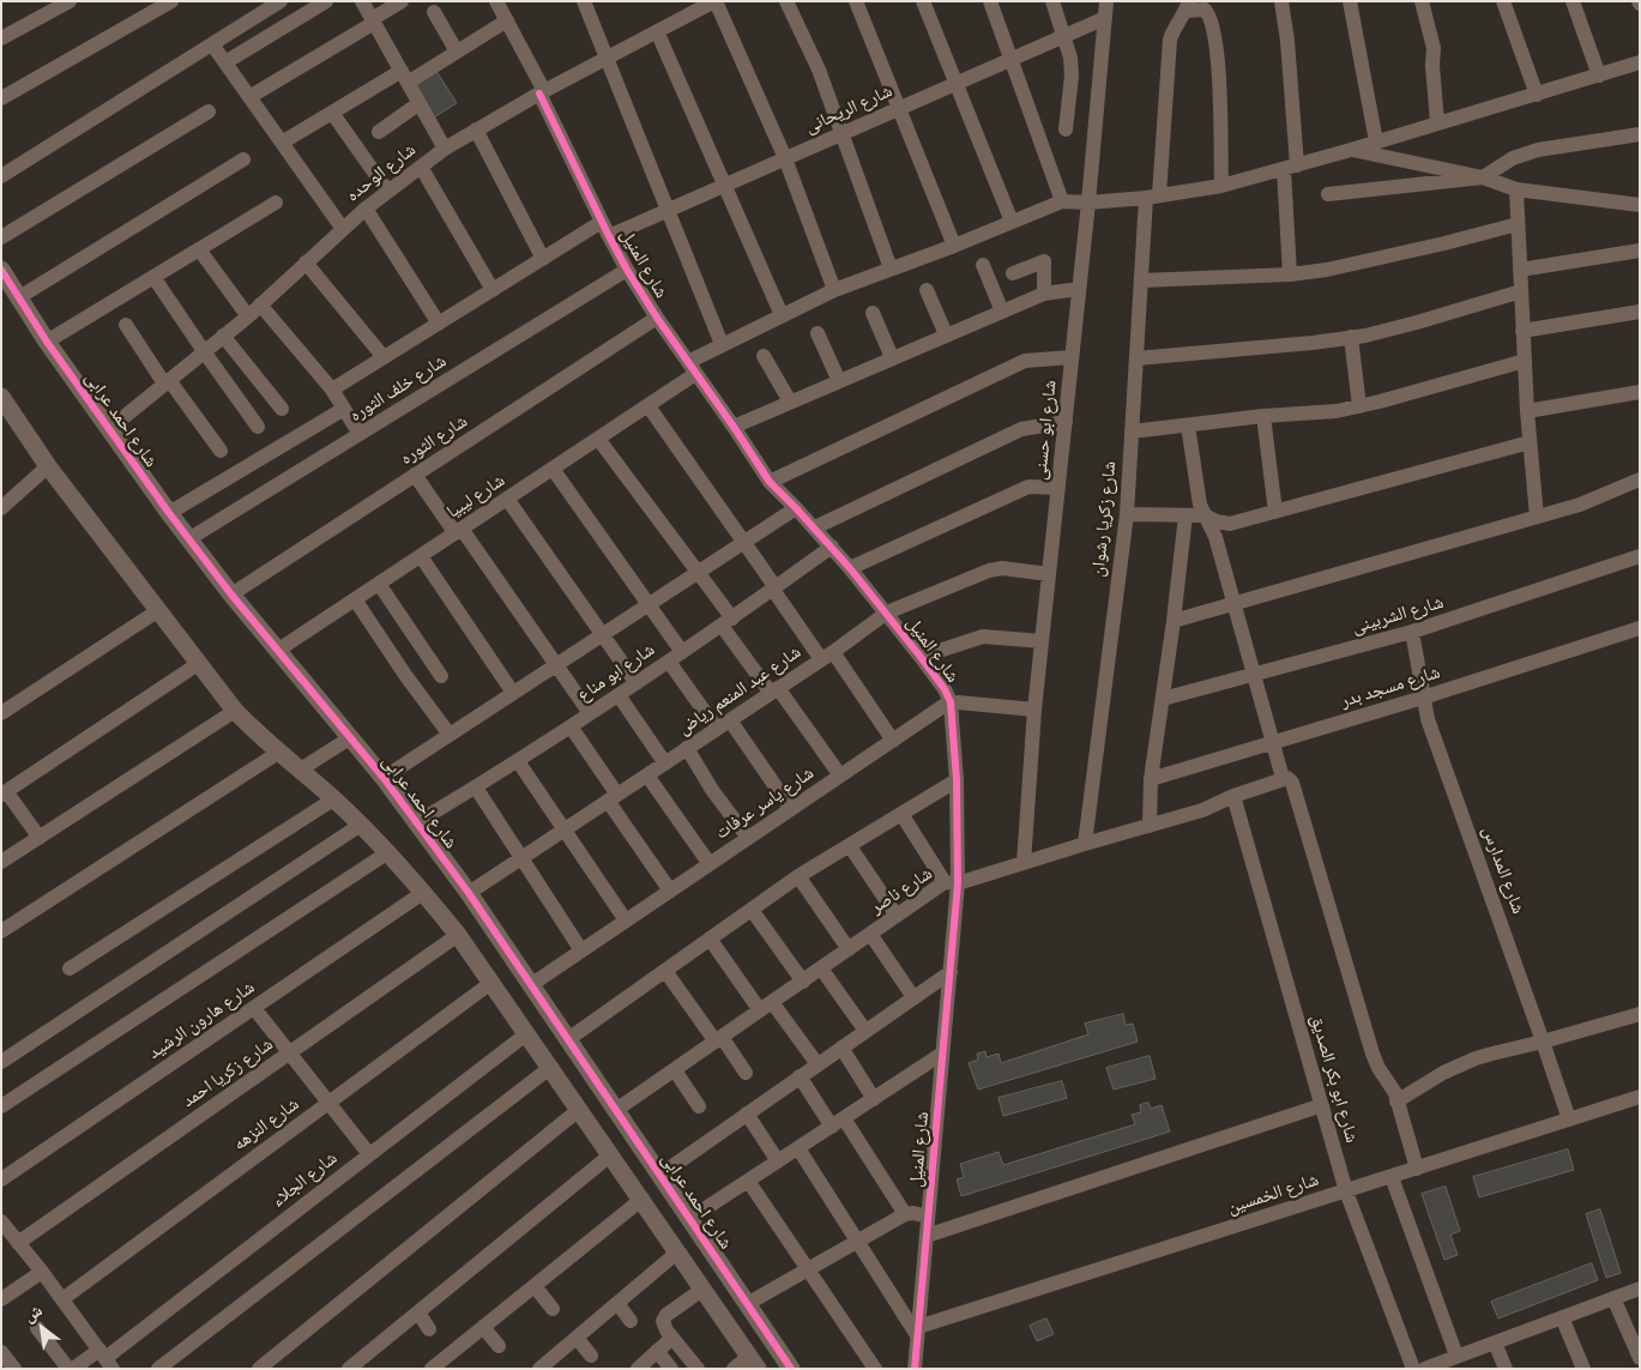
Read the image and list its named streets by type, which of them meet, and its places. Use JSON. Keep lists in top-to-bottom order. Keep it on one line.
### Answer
{"streets":{"street":["شارع الريحانى","شارع الوحده","شارع المنيل","شارع خلف الثوره","شارع احمد عرابى","شارع ابو حسنى","شارع الثوره","شارع ليبيا","شارع زكريا رشوان","شارع الشربينى","شارع ابو مناع","شارع مسجد بدر","شارع عبد المنعم رياض","شارع ياسر عرفات","شارع المدارس","شارع ناصر","شارع هارون الرشيد","شارع زكريا احمد","شارع ابو بكر الصديق","شارع النزهه","شارع الجلاء","شارع الخمسين"]},"crossings":[["شارع الريحانى","شارع المنيل"],["شارع الريحانى","شارع ابو حسنى"],["شارع الوحده","شارع المنيل"],["شارع الوحده","شارع احمد عرابى"],["شارع المنيل","شارع خلف الثوره"],["شارع المنيل","شارع الثوره"],["شارع المنيل","شارع ليبيا"],["شارع المنيل","شارع ابو مناع"],["شارع المنيل","شارع عبد المنعم رياض"],["شارع المنيل","شارع ياسر عرفات"],["شارع المنيل","شارع ناصر"],["شارع المنيل","شارع الخمسين"],["شارع خلف الثوره","شارع احمد عرابى"],["شارع احمد عرابى","شارع الثوره"],["شارع احمد عرابى","شارع ليبيا"],["شارع احمد عرابى","شارع ابو مناع"],["شارع احمد عرابى","شارع عبد المنعم رياض"],["شارع احمد عرابى","شارع ياسر عرفات"],["شارع احمد عرابى","شارع ناصر"],["شارع ابو حسنى","شارع عبد المنعم رياض"],["شارع ابو حسنى","شارع ناصر"],["شارع زكريا رشوان","شارع ناصر"],["شارع الشربينى","شارع المدارس"],["شارع مسجد بدر","شارع المدارس"],["شارع المدارس","شارع الخمسين"],["شارع ناصر","شارع ابو بكر الصديق"],["شارع ابو بكر الصديق","شارع الخمسين"]],"north":"top left"}
